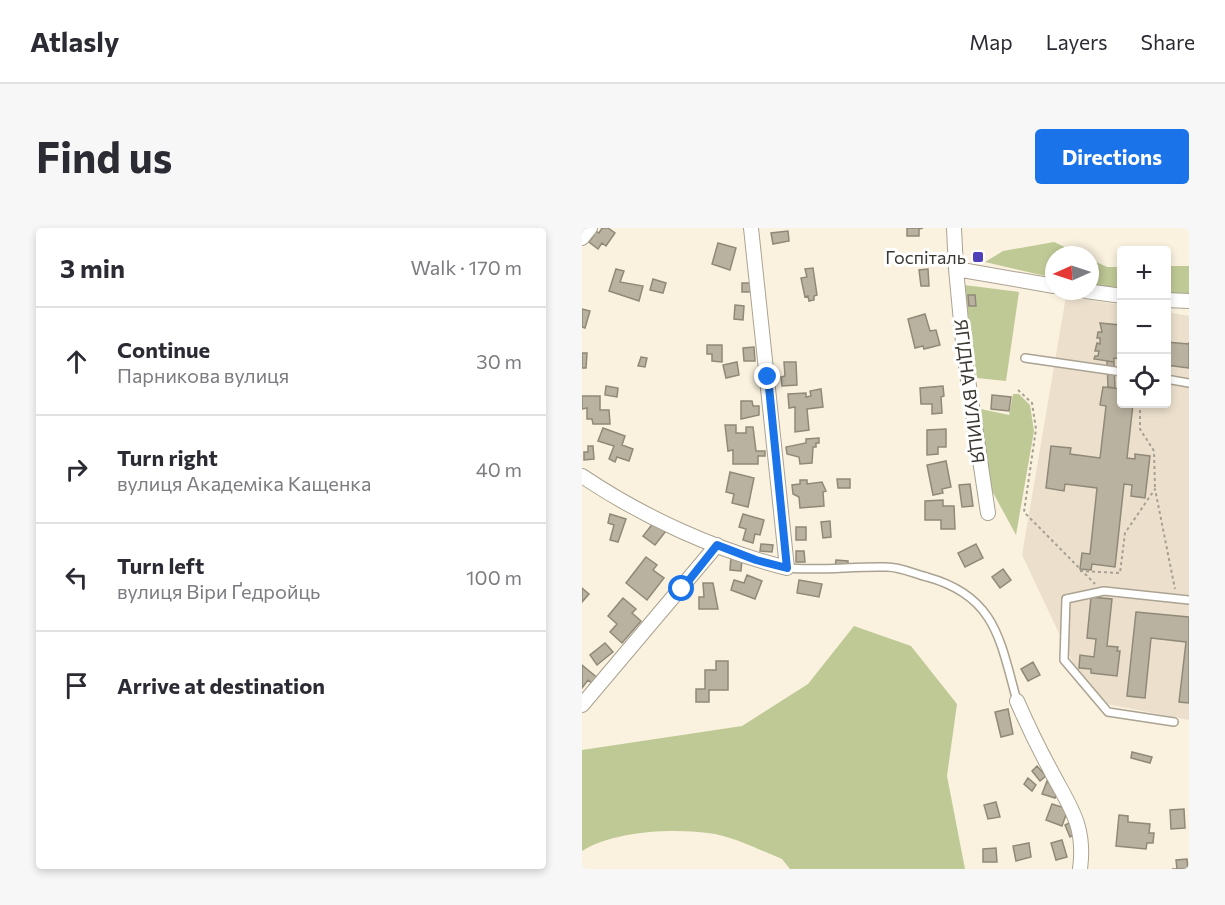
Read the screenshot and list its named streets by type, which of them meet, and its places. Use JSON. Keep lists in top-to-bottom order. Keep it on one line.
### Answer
{"streets":{"street":["ЯГІДНА ВУЛИЦЯ"]},"places":{"transit":["Госпіталь"]},"north":"left","page":{"header":"Atlasly","nav":["Map","Layers","Share"],"buttons":"Directions","title":"Find us","heading":["3 min","Walk · 170 m"],"map_buttons":["+","−"],"list":[["Continue","Парникова вулиця","30 m"],["Turn right","вулиця Академіка Кащенка","40 m"],["Turn left","вулиця Віри Ґедройць","100 m"],"Arrive at destination"]}}
